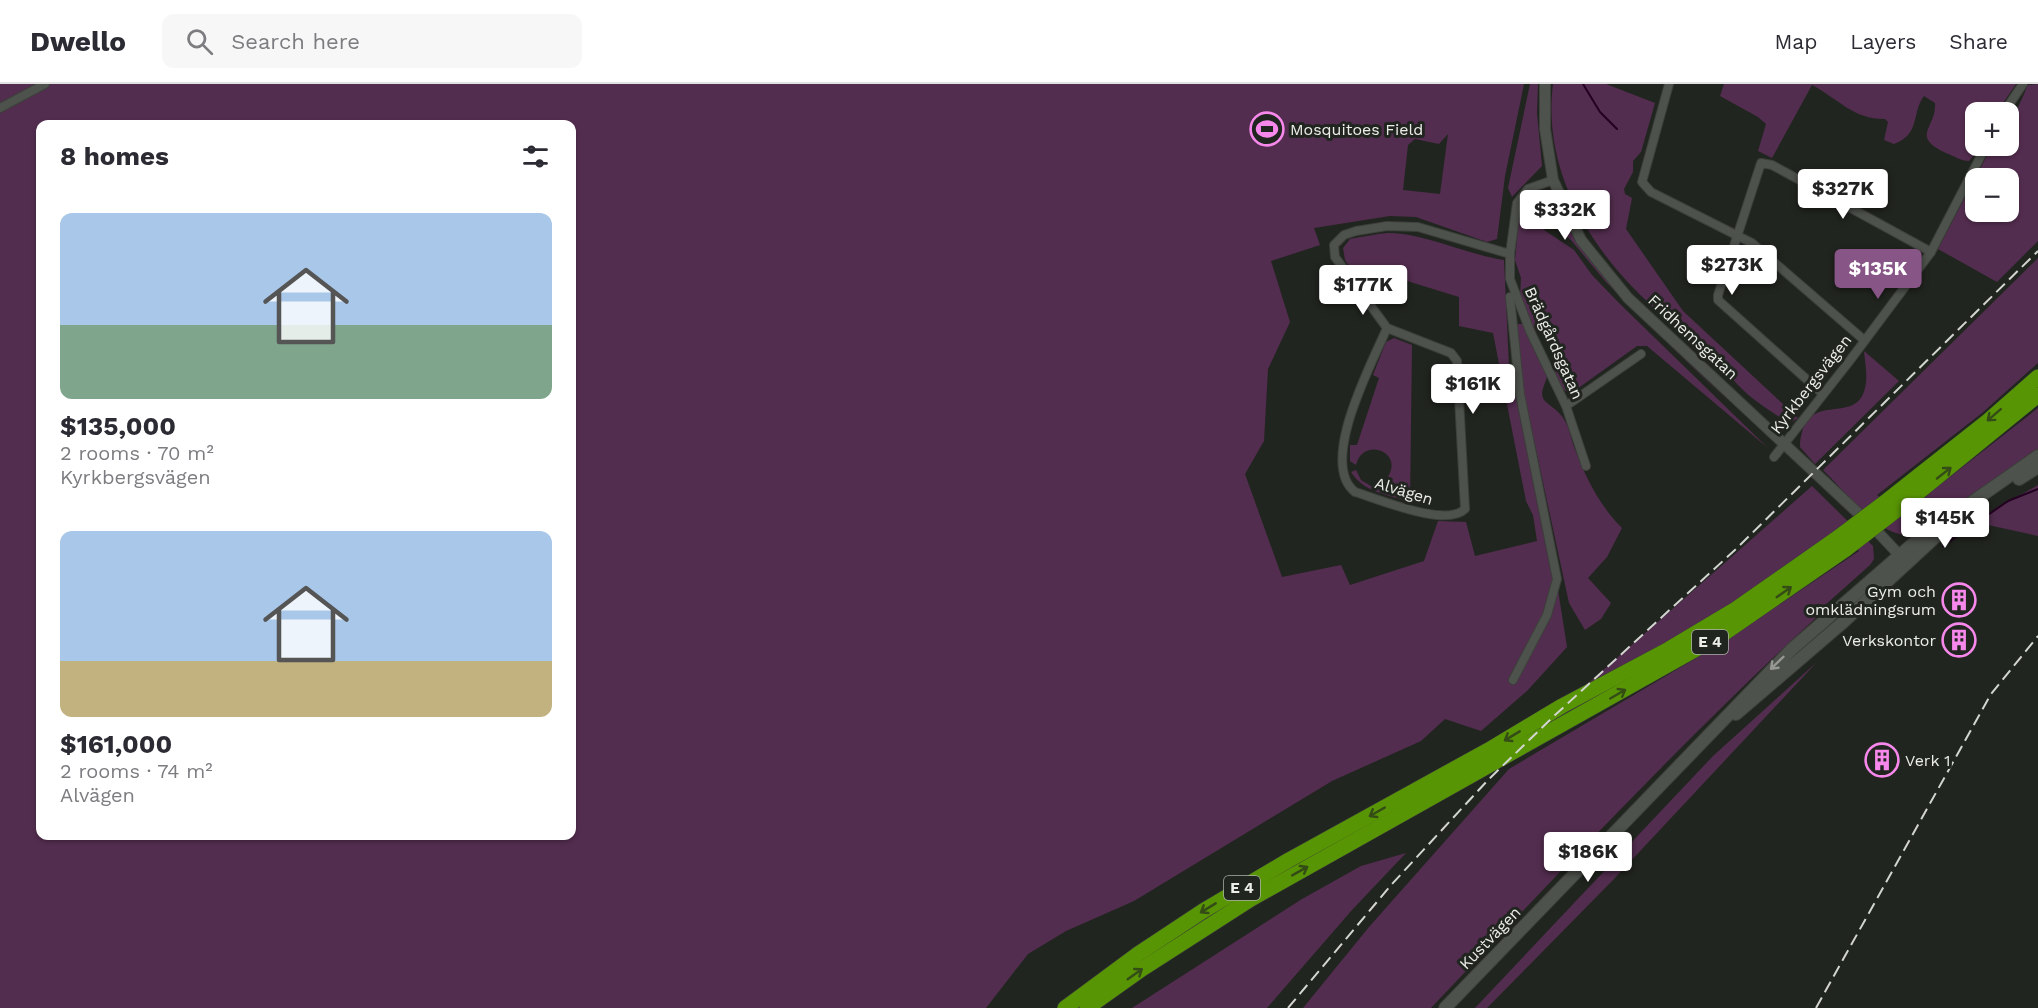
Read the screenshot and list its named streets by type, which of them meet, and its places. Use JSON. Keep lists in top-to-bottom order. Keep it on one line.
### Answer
{"streets":{"highway":["E 4"],"main road":["Kustvägen"],"street":["Fridhemsgatan","Brädgårdsgatan","Kyrkbergsvägen","Alvägen"]},"crossings":[["Fridhemsgatan","Brädgårdsgatan"],["Fridhemsgatan","Kyrkbergsvägen"],["Fridhemsgatan","Kustvägen"]],"places":{"sports":["Mosquitoes Field"],"building":["Gym och omklädningsrum","Verkskontor","Verk 1"]},"page":{"header":"Dwello","search":"Search here","nav":["Map","Layers","Share"],"map_buttons":["+","−"],"heading":"8 homes","price":["$327K","$332K","$273K","$135K","$177K","$161K","$145K","$186K"],"list":[{"name":"$135,000","note":"2 rooms · 70 m² · Kyrkbergsvägen"},{"name":"$161,000","note":"2 rooms · 74 m² · Alvägen"}]}}
